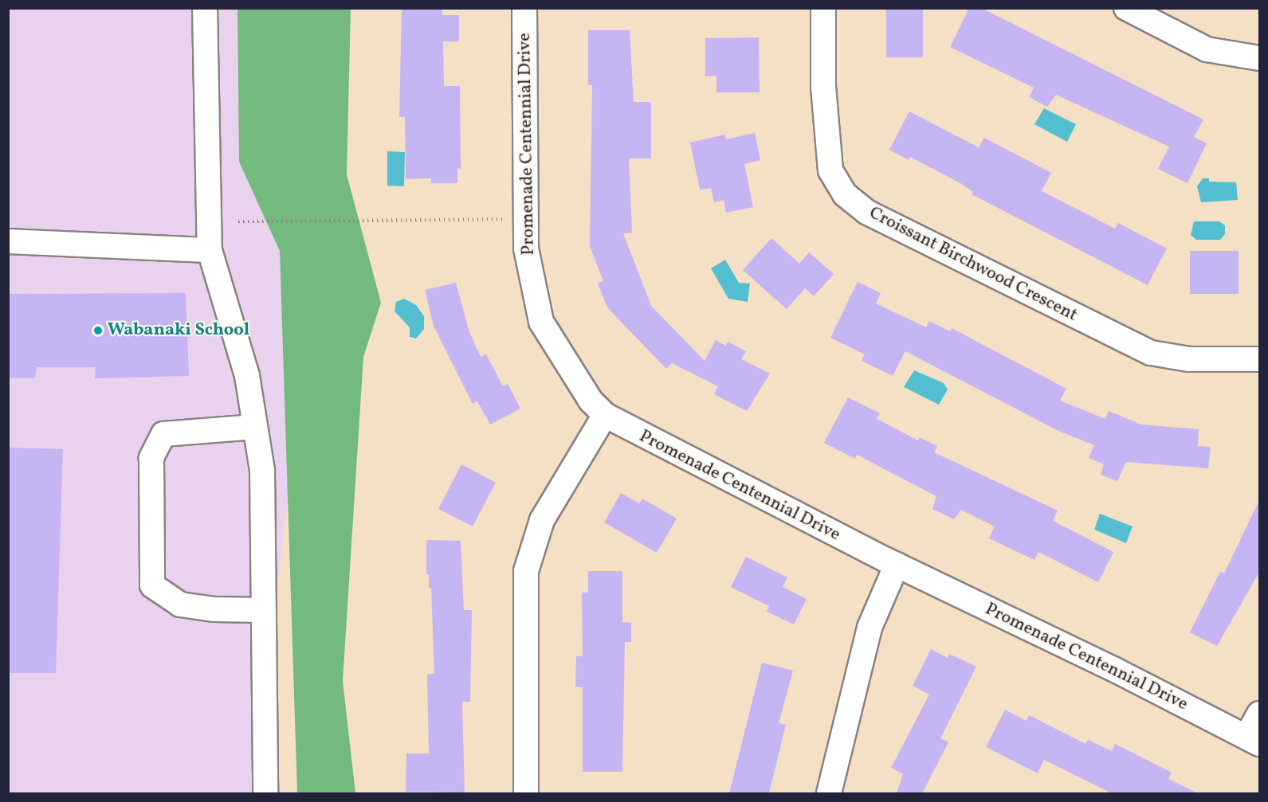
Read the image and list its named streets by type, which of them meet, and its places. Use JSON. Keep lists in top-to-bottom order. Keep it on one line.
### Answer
{"streets":{"street":["Promenade Centennial Drive","Croissant Birchwood Crescent"]},"places":["Wabanaki School"]}
